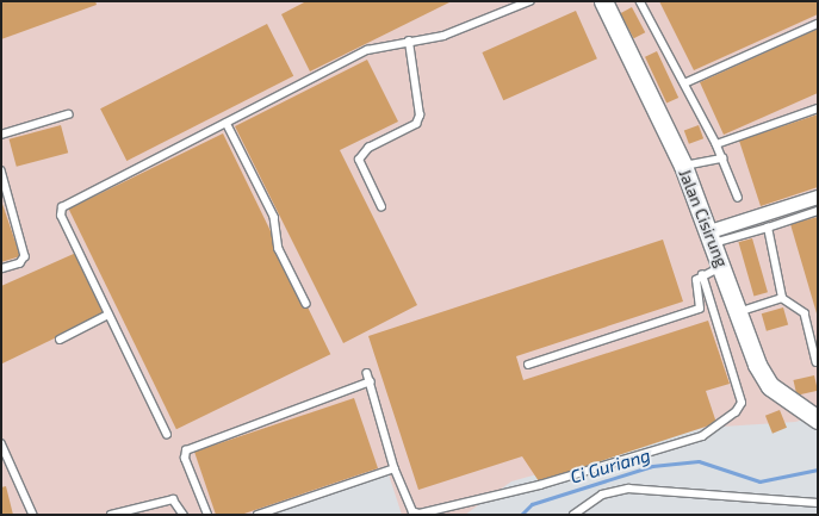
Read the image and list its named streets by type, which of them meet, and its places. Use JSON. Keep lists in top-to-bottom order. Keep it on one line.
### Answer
{"streets":{"main road":["Jalan Cisirung"]},"water":["Ci Guriang"]}
